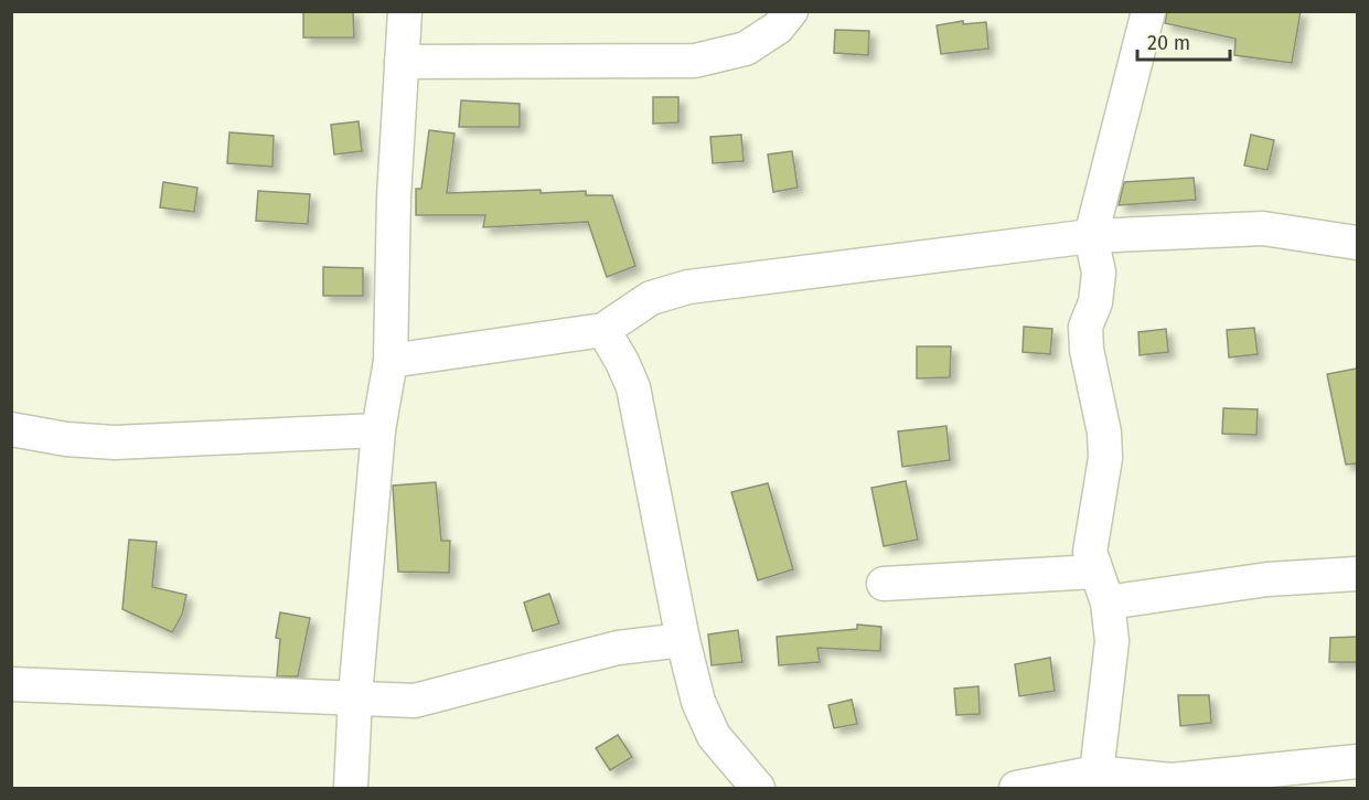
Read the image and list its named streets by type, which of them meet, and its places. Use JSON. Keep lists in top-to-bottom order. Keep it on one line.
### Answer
{"scale_bar":"20 m"}
